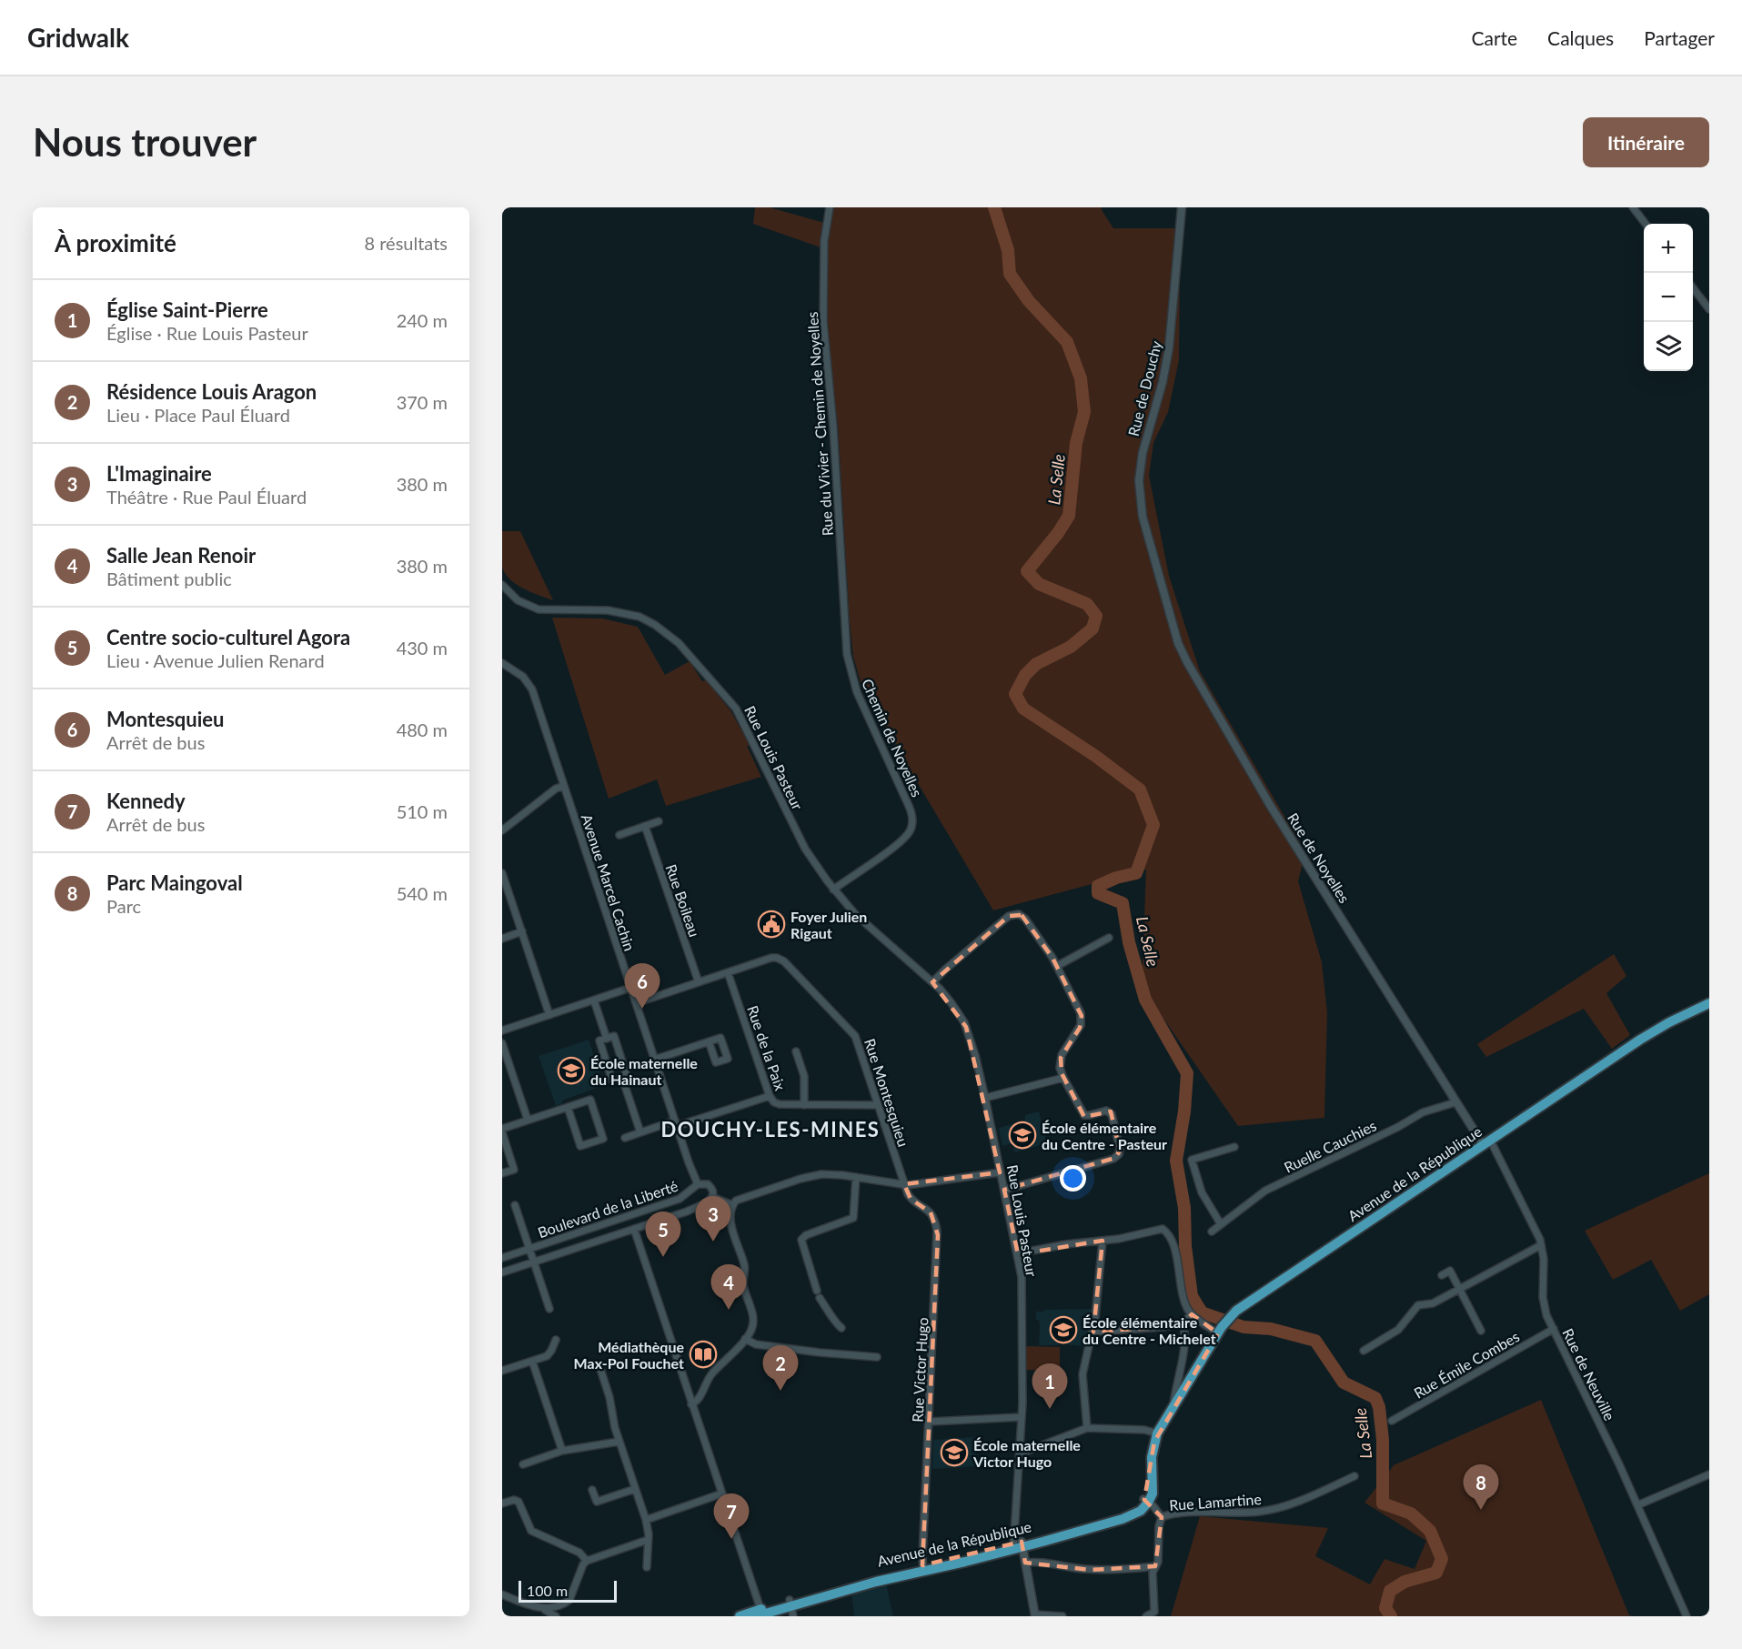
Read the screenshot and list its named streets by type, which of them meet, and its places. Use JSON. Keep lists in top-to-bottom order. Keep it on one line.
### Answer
{"streets":{"main road":["Avenue de la République"],"street":["Rue de Douchy","Rue du Vivier - Chemin de Noyelles","Chemin de Noyelles","Rue Louis Pasteur","Rue de Noyelles","Avenue Marcel Cachin","Rue Boileau","Rue de la Paix","Rue Montesquieu","Ruelle Cauchies","Boulevard de la Liberté","Rue Émile Combes","Rue Victor Hugo","Rue de Neuville","Rue Lamartine"]},"crossings":[["Rue de Douchy","Rue de Noyelles"],["Rue du Vivier - Chemin de Noyelles","Chemin de Noyelles"],["Chemin de Noyelles","Rue Louis Pasteur"],["Rue Louis Pasteur","Avenue de la République"],["Rue de Noyelles","Ruelle Cauchies"],["Rue de Noyelles","Avenue de la République"],["Rue de Noyelles","Rue de Neuville"],["Avenue Marcel Cachin","Rue Montesquieu"],["Avenue Marcel Cachin","Boulevard de la Liberté"],["Rue Boileau","Rue Montesquieu"],["Rue de la Paix","Rue Montesquieu"],["Rue Montesquieu","Rue Victor Hugo"],["Avenue de la République","Rue Victor Hugo"],["Avenue de la République","Rue de Neuville"],["Avenue de la République","Rue Lamartine"],["Rue Émile Combes","Rue de Neuville"]],"districts":["DOUCHY-LES-MINES"],"water":["La Selle"],"places":{"public building":["Foyer Julien Rigaut"],"school or university":["École maternelle du Hainaut","École élémentaire du Centre - Pasteur","École élémentaire du Centre - Michelet","École maternelle Victor Hugo"],"library":["Médiathèque Max-Pol Fouchet"]},"scale_bar":"100 m","page":{"header":"Gridwalk","nav":["Carte","Calques","Partager"],"buttons":"Itinéraire","title":"Nous trouver","heading":["À proximité","8 résultats"],"map_buttons":["+","−"],"list":[{"mark":"1","name":"Église Saint-Pierre","note":"Église · Rue Louis Pasteur","value":"240 m"},{"mark":"2","name":"Résidence Louis Aragon","note":"Lieu · Place Paul Éluard","value":"370 m"},{"mark":"3","name":"L'Imaginaire","note":"Théâtre · Rue Paul Éluard","value":"380 m"},{"mark":"4","name":"Salle Jean Renoir","note":"Bâtiment public","value":"380 m"},{"mark":"5","name":"Centre socio-culturel Agora","note":"Lieu · Avenue Julien Renard","value":"430 m"},{"mark":"6","name":"Montesquieu","note":"Arrêt de bus","value":"480 m"},{"mark":"7","name":"Kennedy","note":"Arrêt de bus","value":"510 m"},{"mark":"8","name":"Parc Maingoval","note":"Parc","value":"540 m"}],"pins":["6","3","5","4","2","1","8","7"],"scale":"100 m"}}
